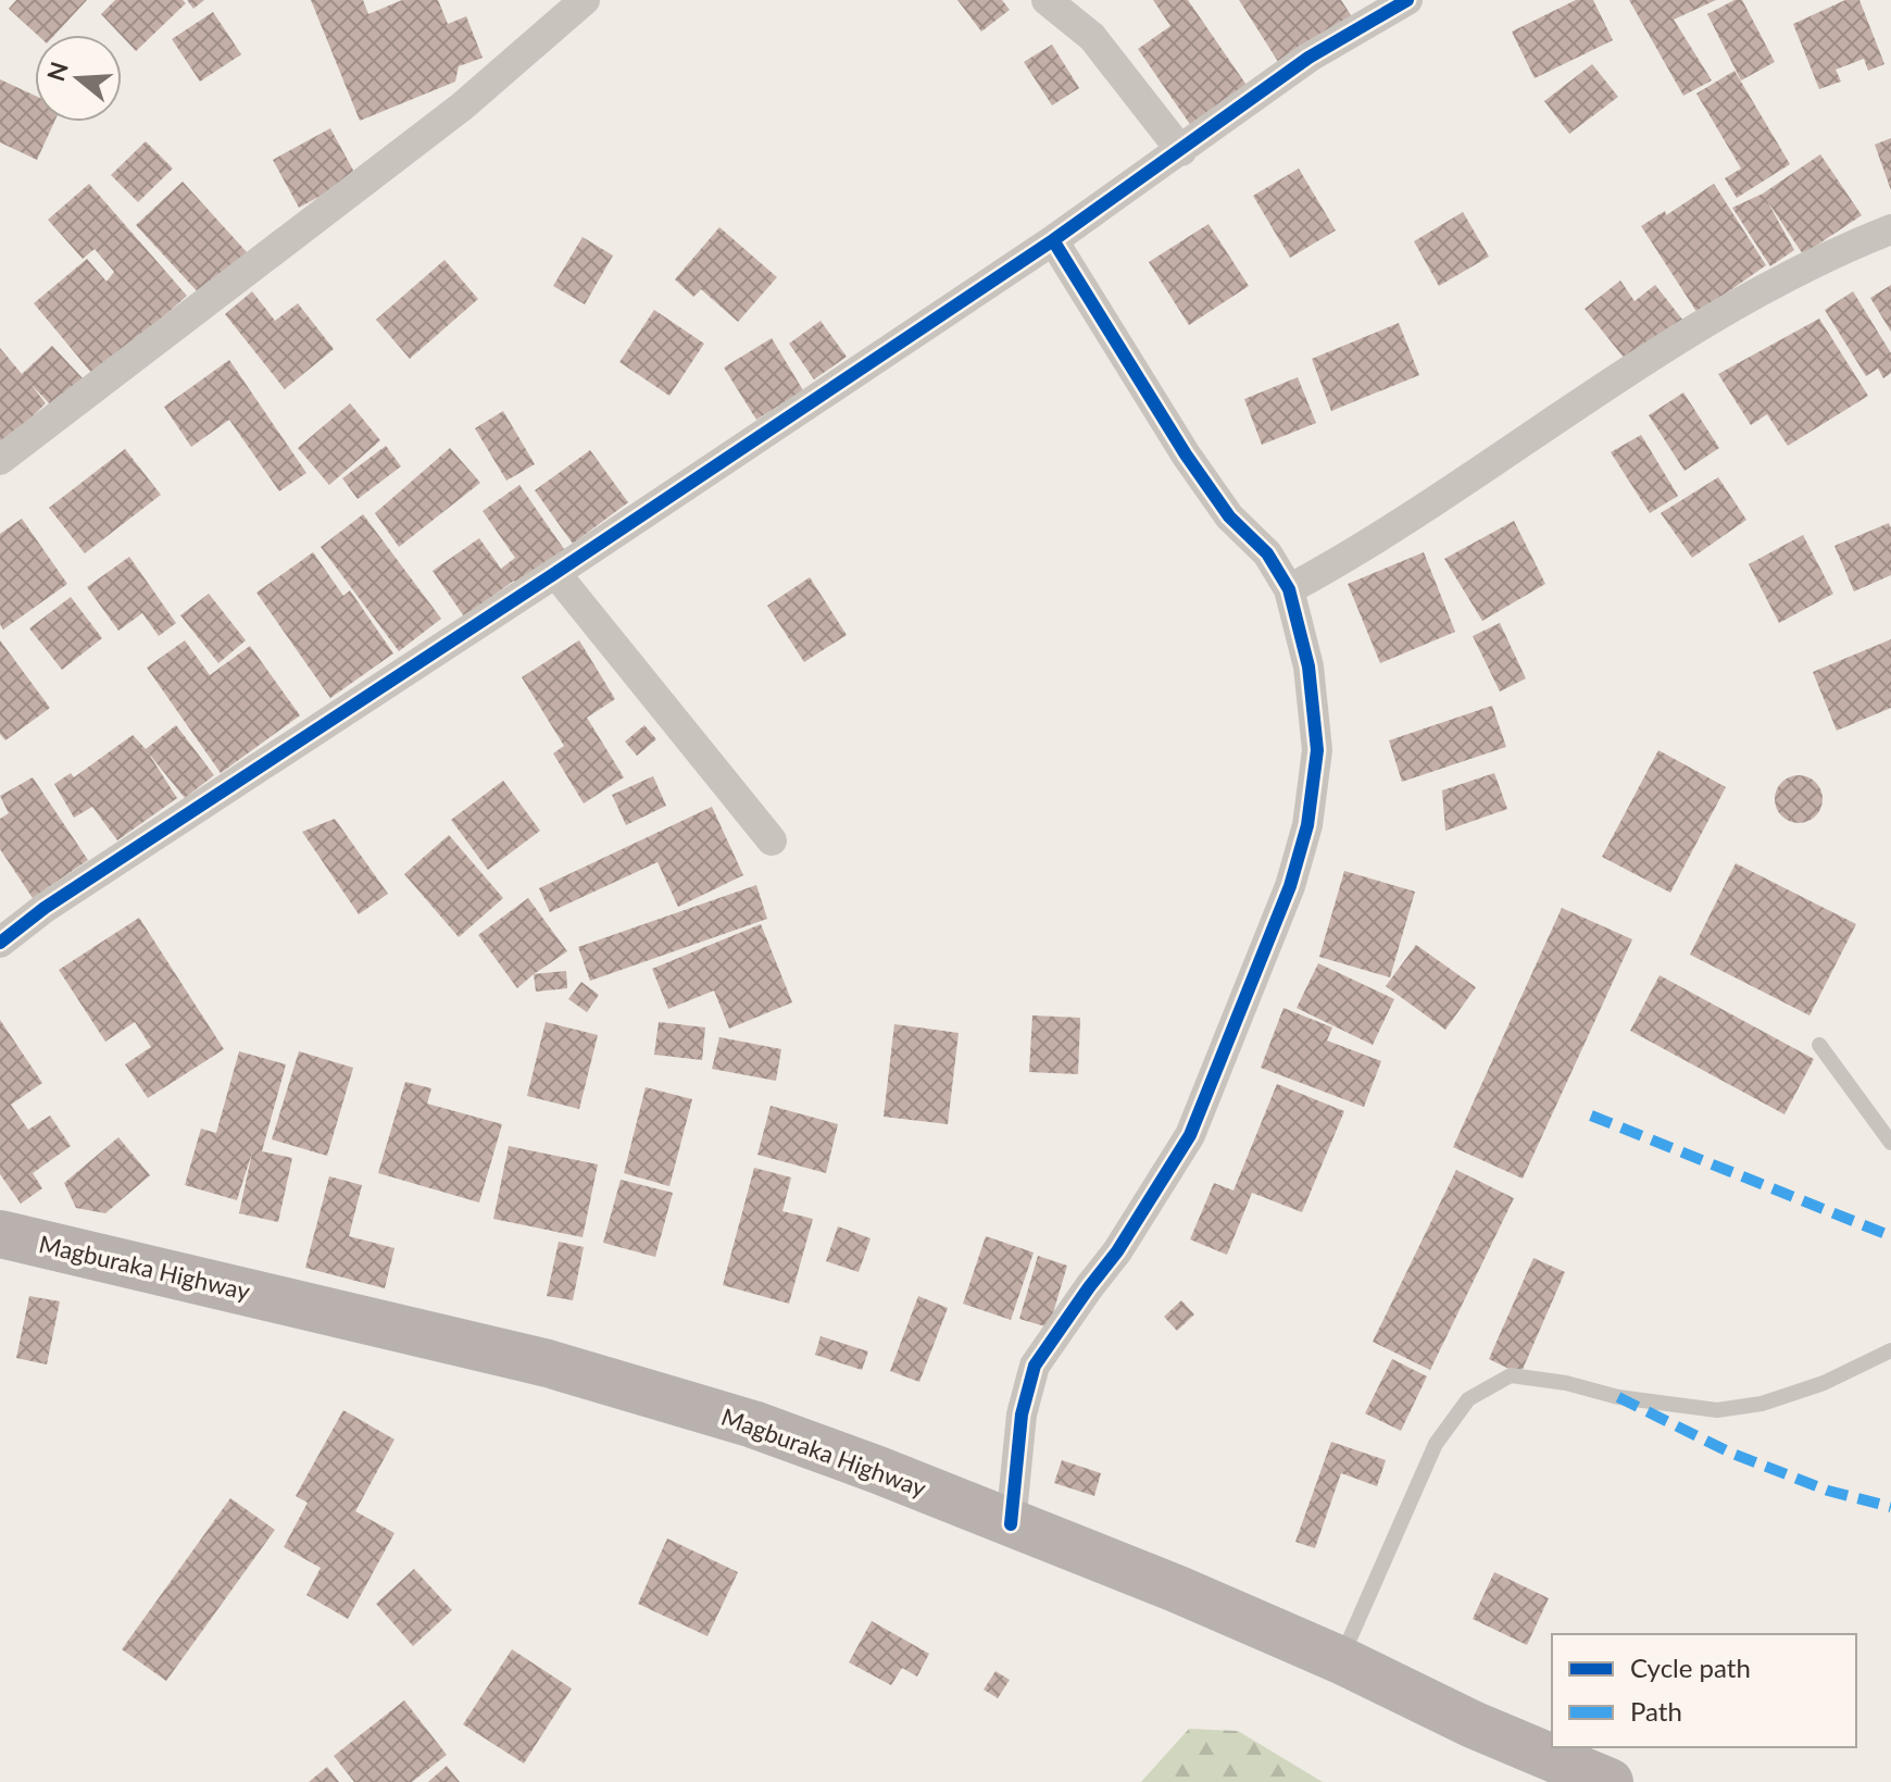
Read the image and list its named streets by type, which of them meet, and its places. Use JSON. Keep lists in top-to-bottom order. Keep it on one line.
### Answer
{"streets":{"main road":["Magburaka Highway"]},"legend":["Cycle path","Path"],"north":"left"}
